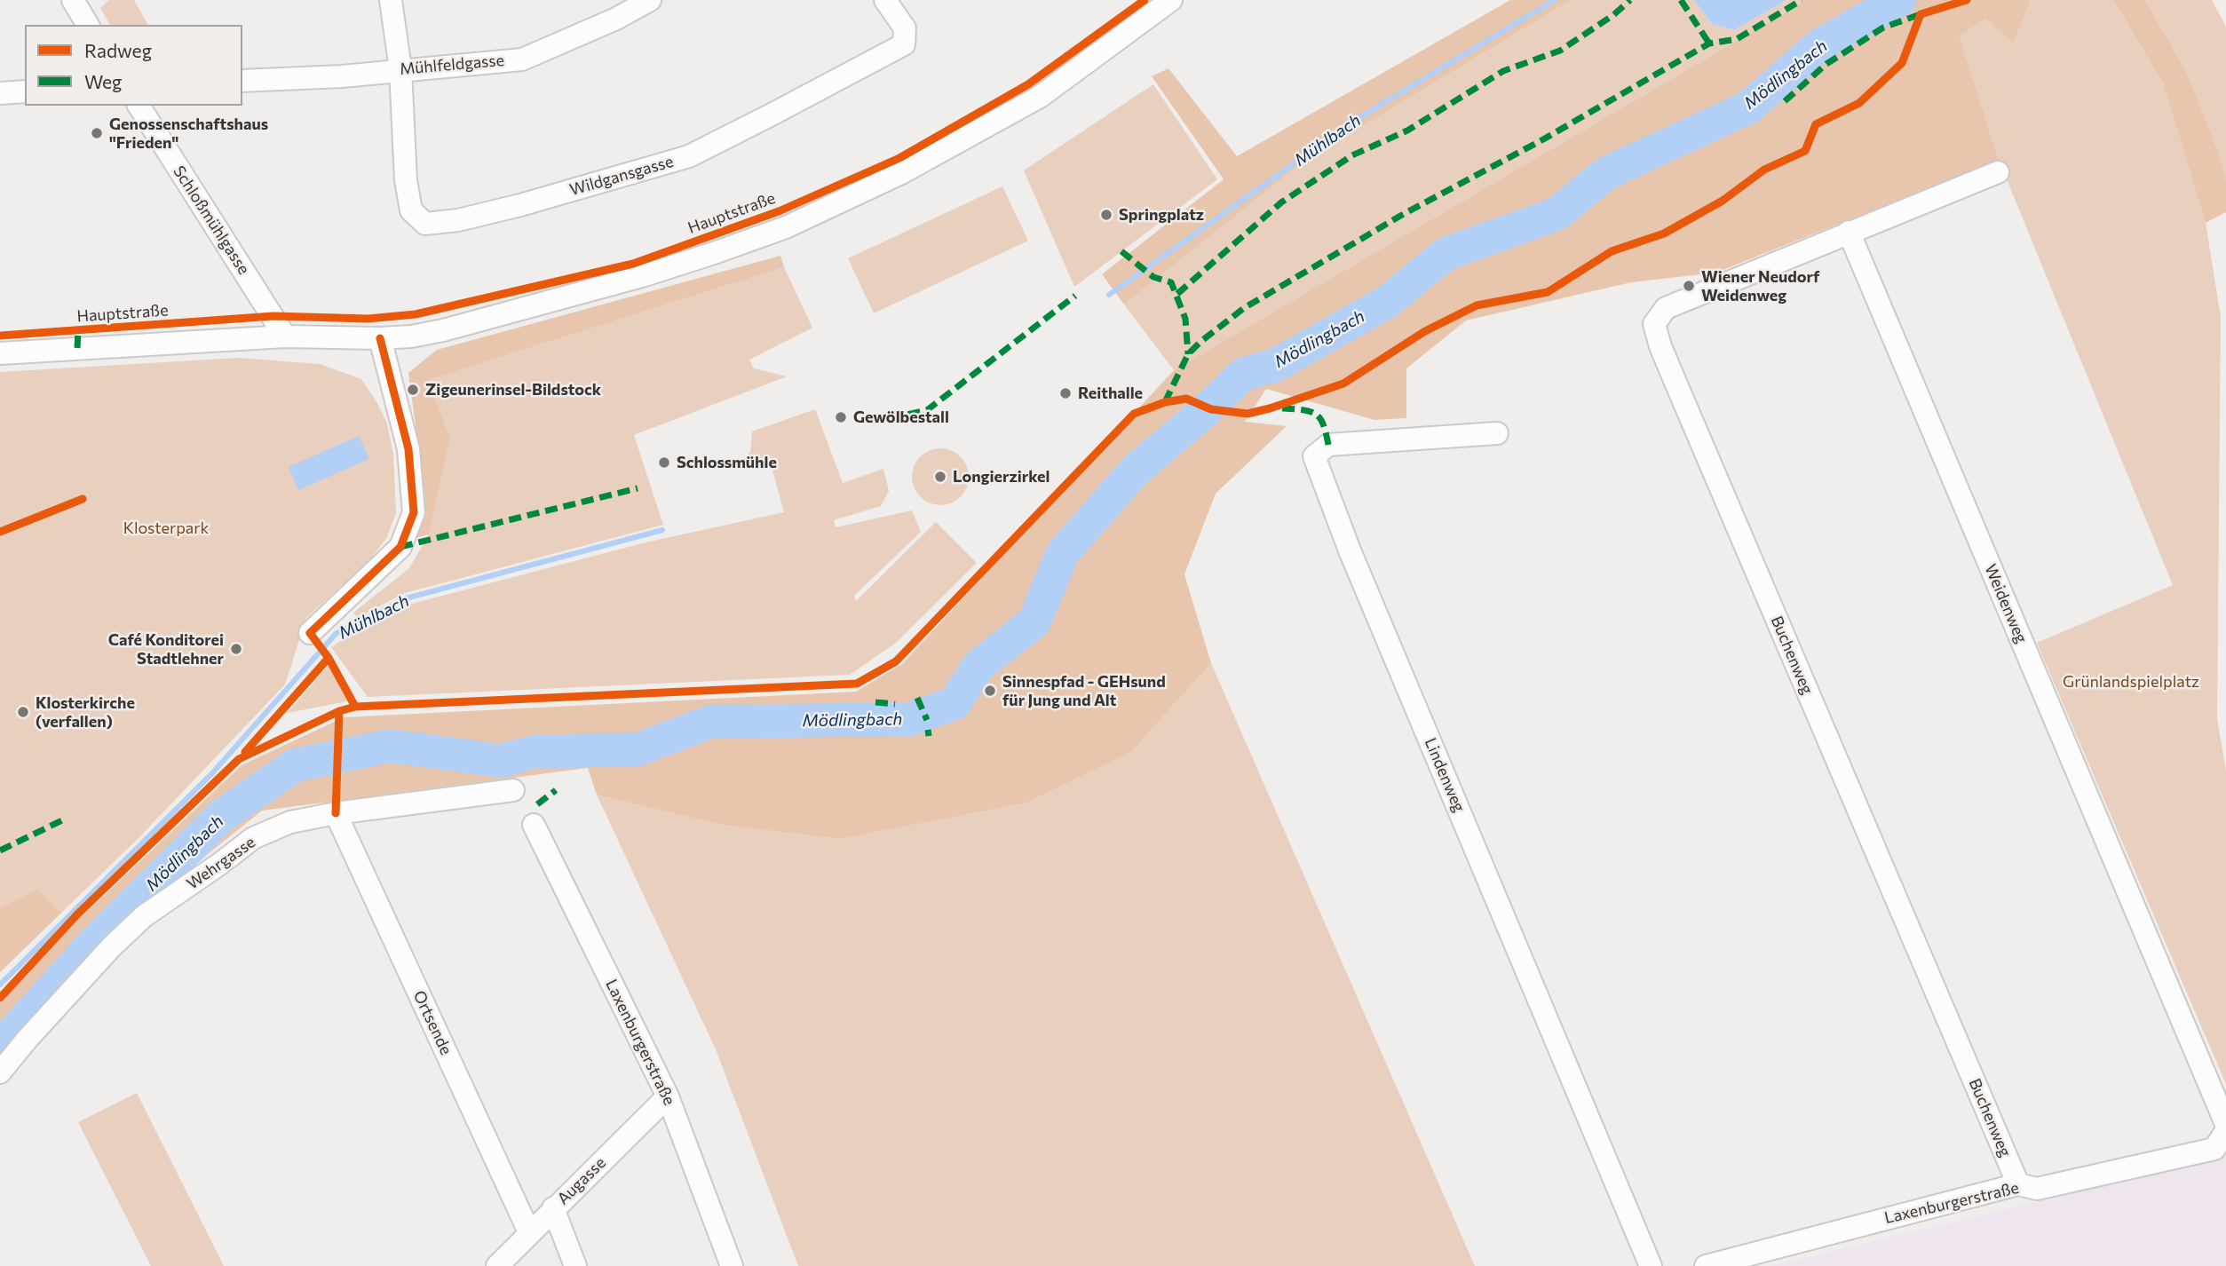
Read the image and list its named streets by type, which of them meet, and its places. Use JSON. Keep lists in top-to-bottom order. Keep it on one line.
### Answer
{"streets":{"street":["Mühlfeldgasse","Wildgansgasse","Hauptstraße","Schloßmühlgasse","Weidenweg","Buchenweg","Lindenweg","Wehrgasse","Ortsende","Laxenburgerstraße","Augasse"]},"crossings":[["Mühlfeldgasse","Wildgansgasse"],["Hauptstraße","Schloßmühlgasse"],["Weidenweg","Buchenweg"],["Buchenweg","Laxenburgerstraße"],["Wehrgasse","Ortsende"],["Ortsende","Augasse"],["Laxenburgerstraße","Augasse"]],"water":["Mödlingbach","Mühlbach"],"parks":["Klosterpark","Grünlandspielplatz"],"places":["Genossenschaftshaus \"Frieden\"","Springplatz","Wiener Neudorf Weidenweg","Zigeunerinsel-Bildstock","Reithalle","Gewölbestall","Schlossmühle","Longierzirkel","Café Konditorei Stadtlehner","Sinnespfad - GEHsund für Jung und Alt","Klosterkirche (verfallen)"],"legend":["Radweg","Weg"]}
